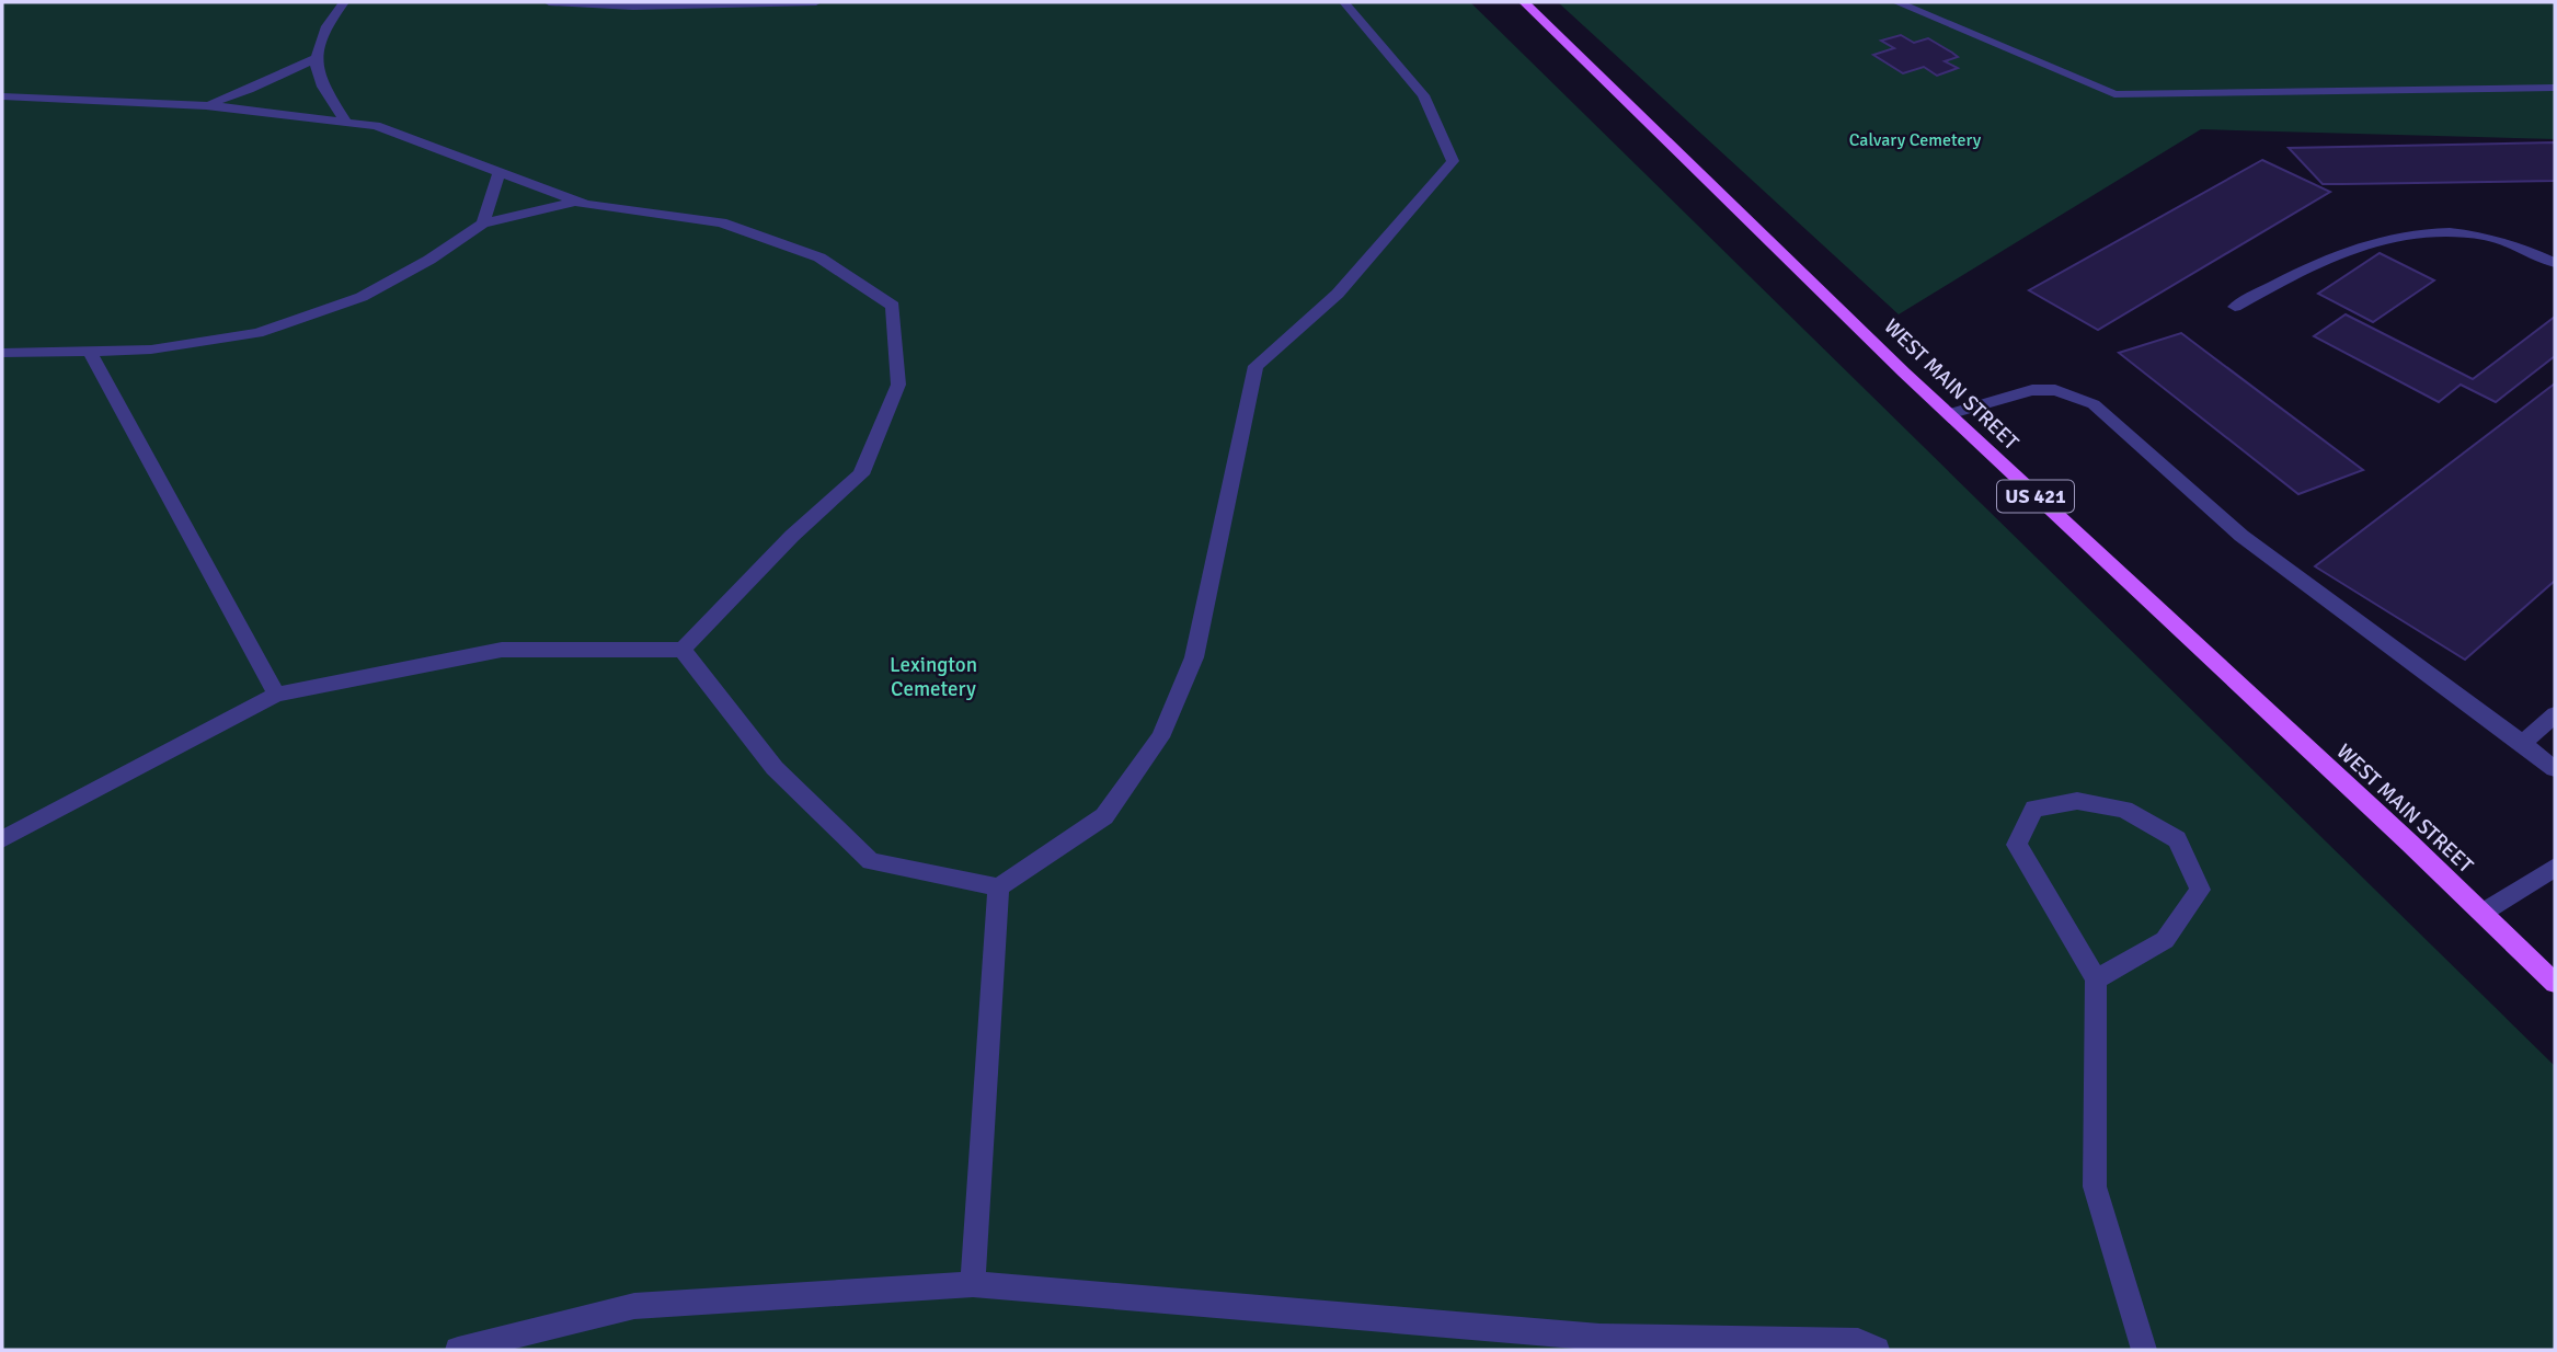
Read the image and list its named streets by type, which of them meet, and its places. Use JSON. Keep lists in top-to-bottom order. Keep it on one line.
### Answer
{"streets":{"main road":["WEST MAIN STREET","US 421"]},"parks":["Calvary Cemetery","Lexington Cemetery"]}
